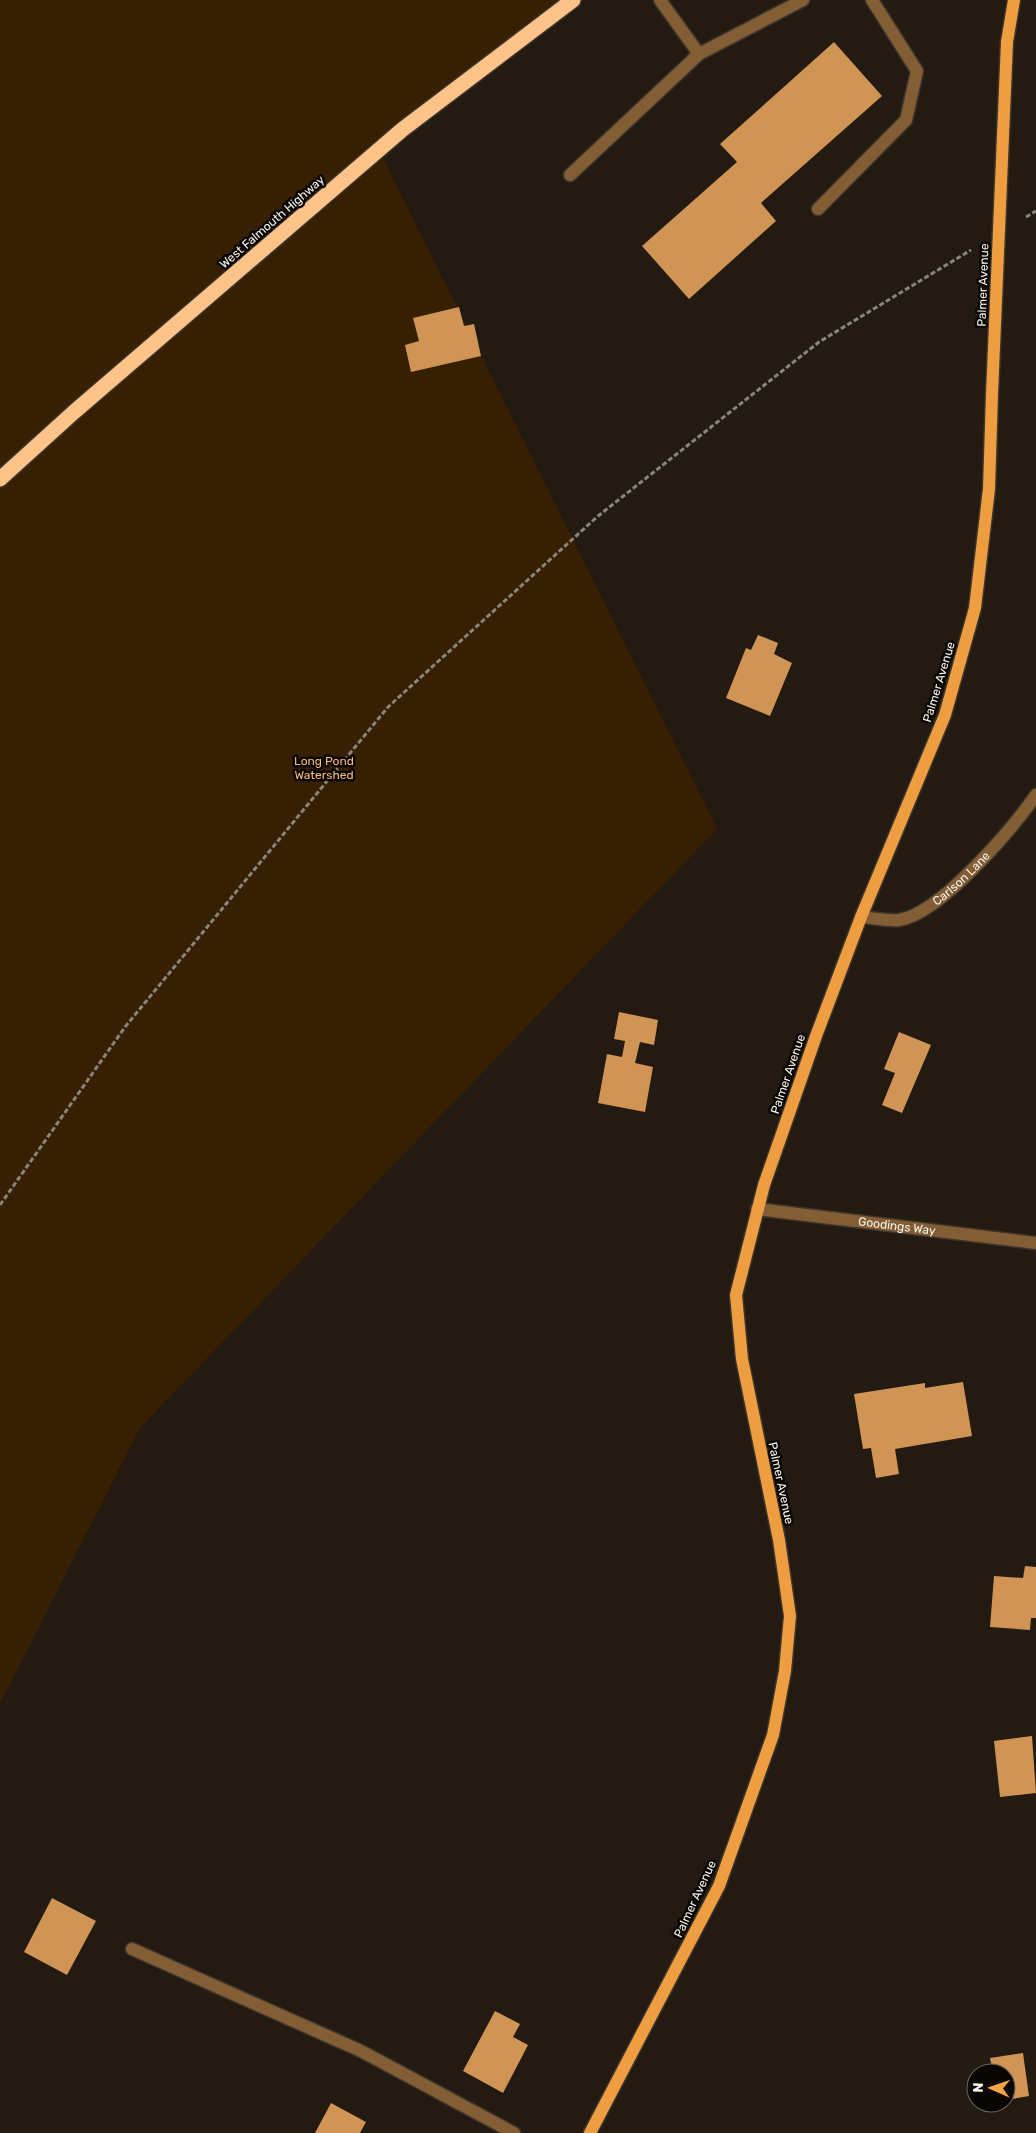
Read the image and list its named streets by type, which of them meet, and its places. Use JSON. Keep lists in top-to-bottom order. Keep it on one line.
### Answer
{"streets":{"highway":["West Falmouth Highway"],"main road":["Palmer Avenue"],"street":["Carlson Lane","Goodings Way"]},"crossings":[["Palmer Avenue","Carlson Lane"],["Palmer Avenue","Goodings Way"]],"parks":["Long Pond Watershed"],"north":"left"}
